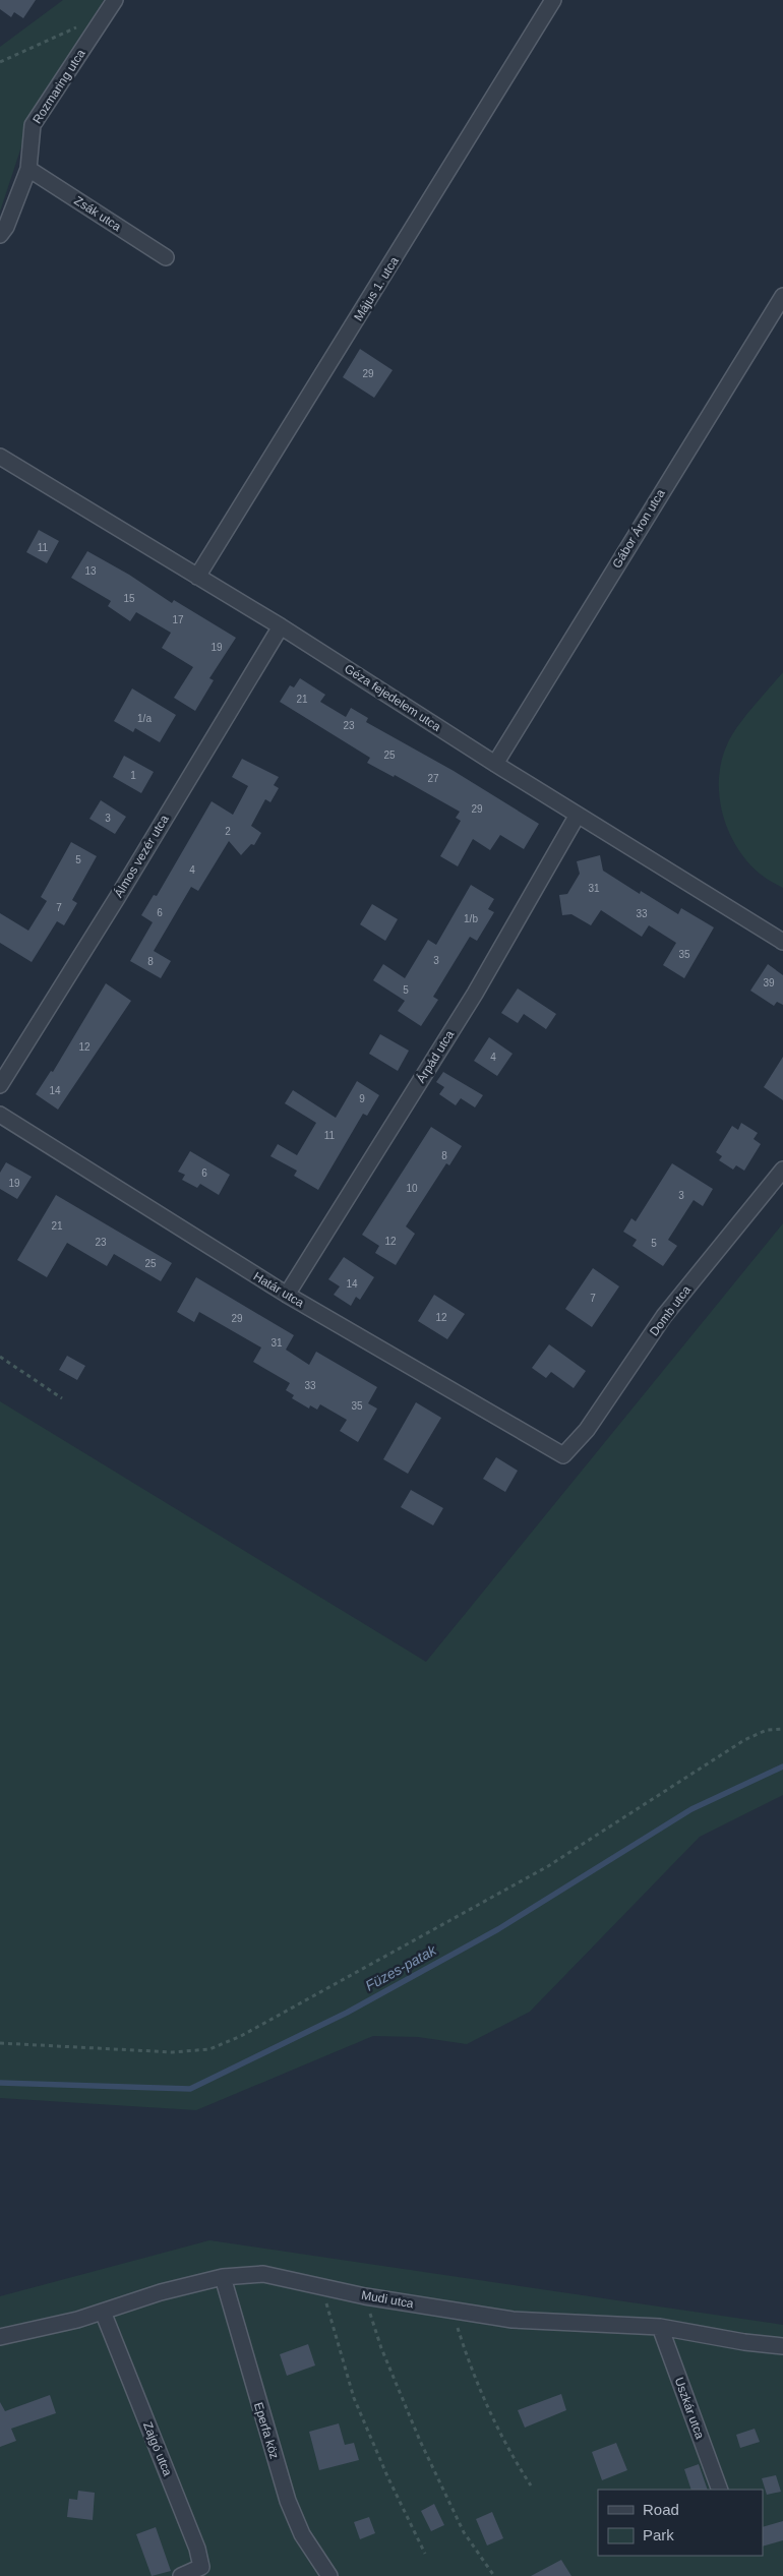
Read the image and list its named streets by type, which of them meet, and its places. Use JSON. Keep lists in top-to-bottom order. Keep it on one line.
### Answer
{"streets":{"street":["Rozmaring utca","Zsák utca","Május 1. utca","Gábor Áron utca","Géza fejedelem utca","Álmos vezér utca","Árpád utca","Határ utca","Domb utca","Mudi utca","Uszkár utca","Eperfa köz","Zajgó utca"]},"crossings":[["Rozmaring utca","Zsák utca"],["Május 1. utca","Géza fejedelem utca"],["Gábor Áron utca","Géza fejedelem utca"],["Géza fejedelem utca","Álmos vezér utca"],["Géza fejedelem utca","Árpád utca"],["Árpád utca","Határ utca"],["Határ utca","Domb utca"],["Mudi utca","Uszkár utca"],["Mudi utca","Eperfa köz"],["Mudi utca","Zajgó utca"]],"water":["Füzes-patak"],"house_numbers":["29","11","13","15","17","19","21","1/a","23","25","1","27","29","3","2","5","4","31","7","6","33","1/b","35","3","8","39","5","12","4","14","9","11","8","6","19","10","3","21","12","23","5","25","14","7","12","29","31","33","35"],"legend":["Road","Park"]}
